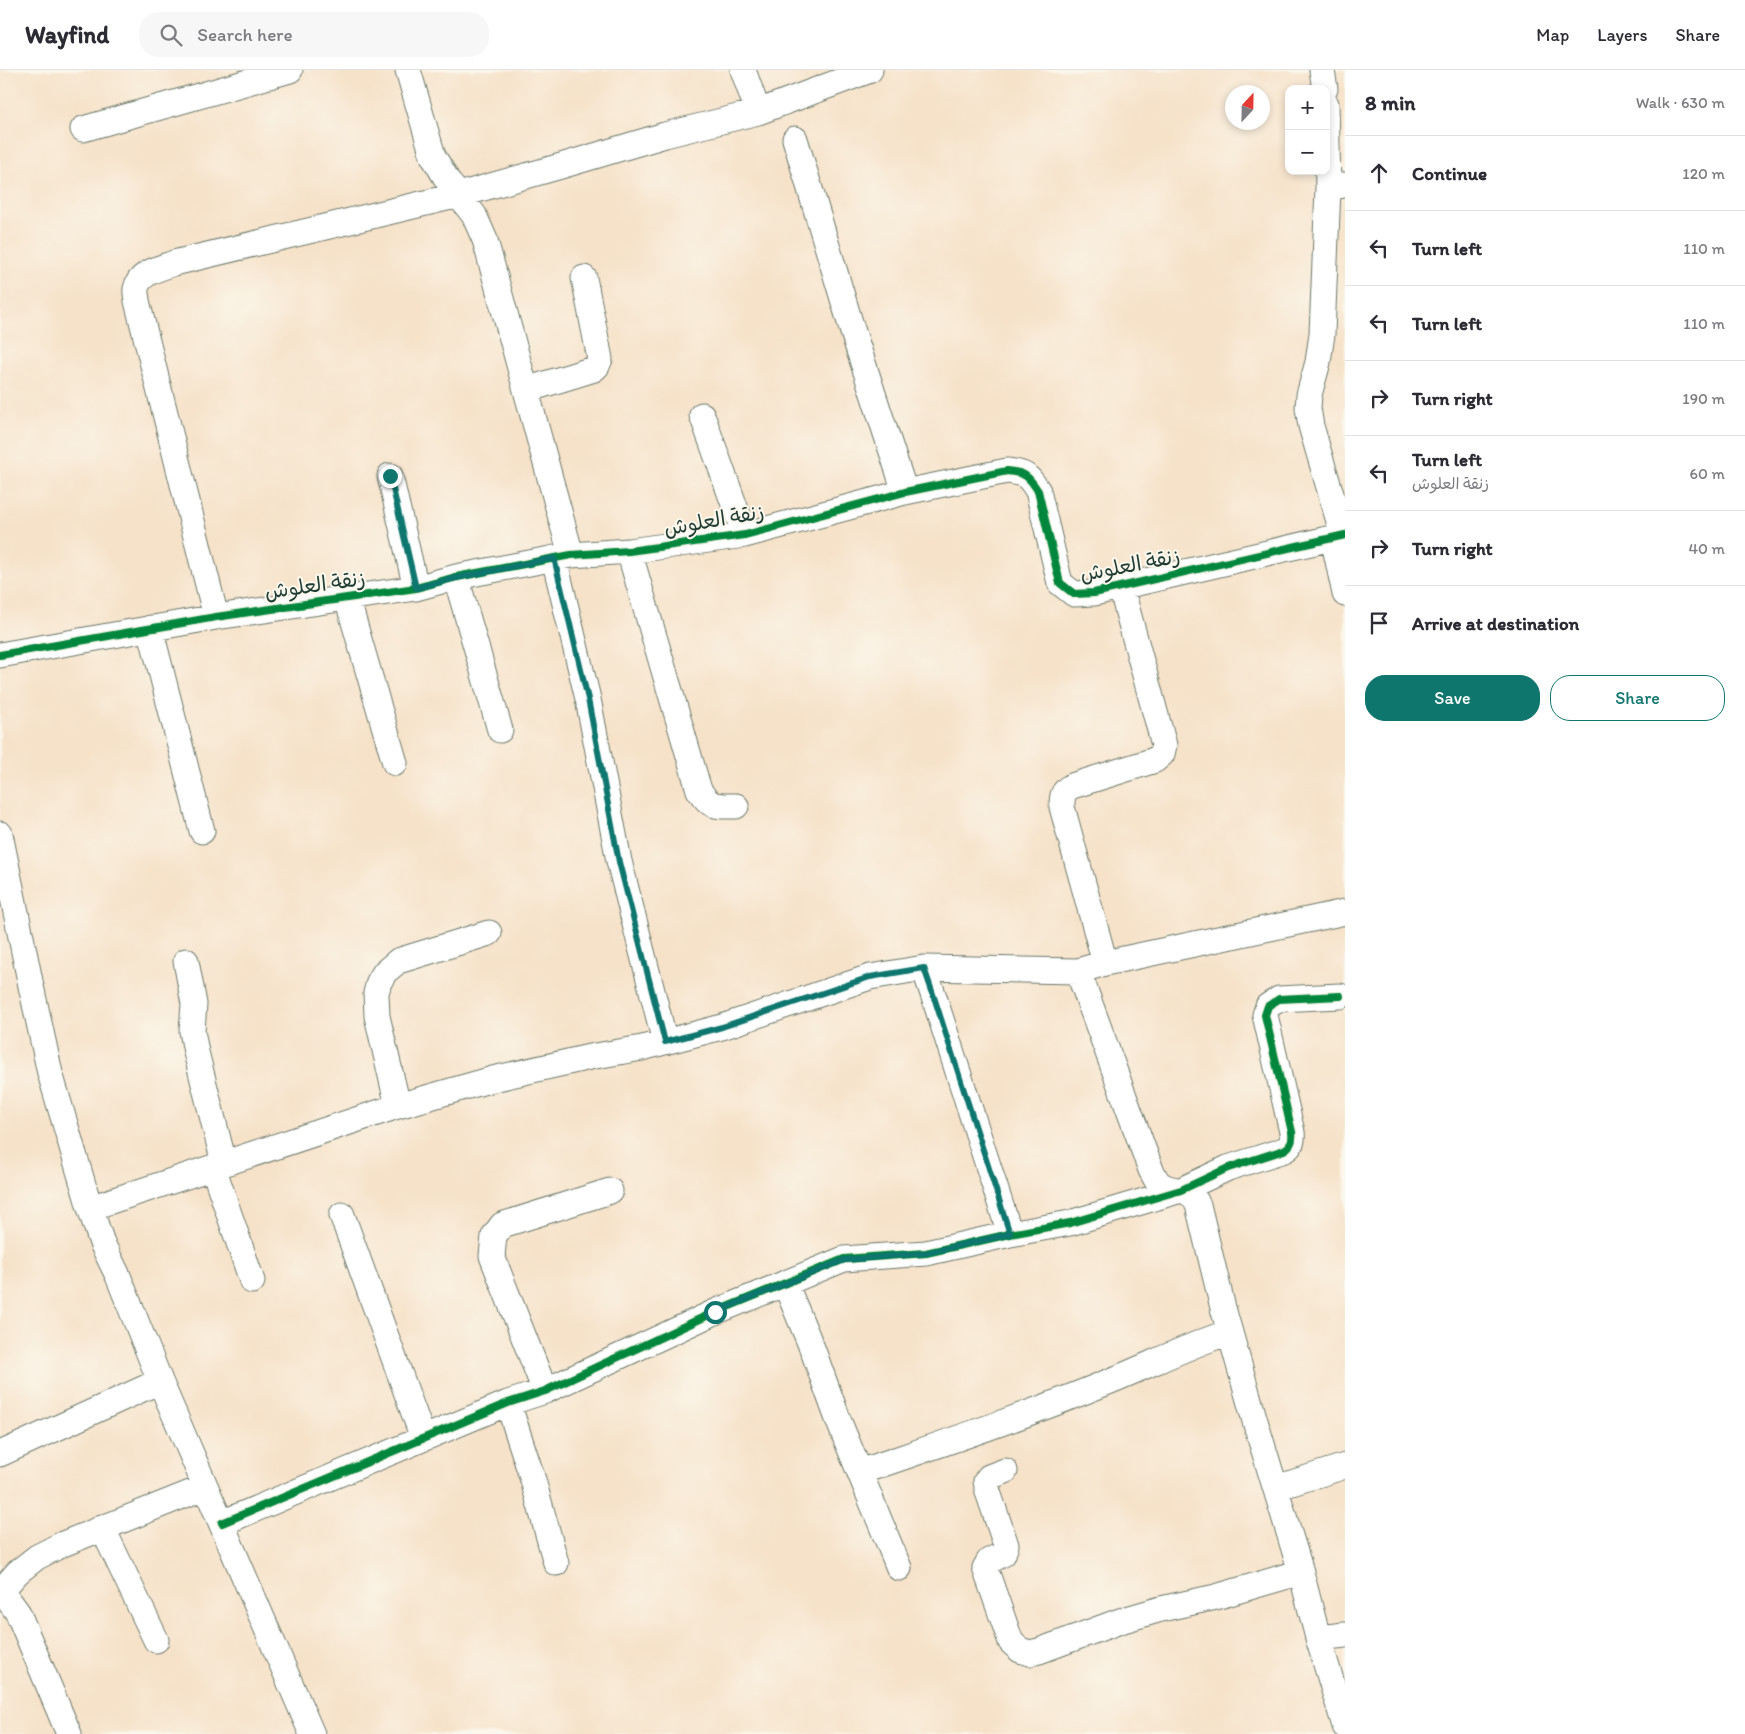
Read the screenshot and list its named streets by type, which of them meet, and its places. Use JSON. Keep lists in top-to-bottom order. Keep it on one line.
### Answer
{"streets":{"street":["زنقة العلوش"]},"north":"top","page":{"header":"Wayfind","search":"Search here","nav":["Map","Layers","Share"],"heading":["8 min","Walk · 630 m"],"map_buttons":["+","−"],"list":[["Continue","120 m"],["Turn left","110 m"],["Turn left","110 m"],["Turn right","190 m"],["Turn left","زنقة العلوش","60 m"],["Turn right","40 m"],"Arrive at destination"],"buttons":["Save","Share"]}}
